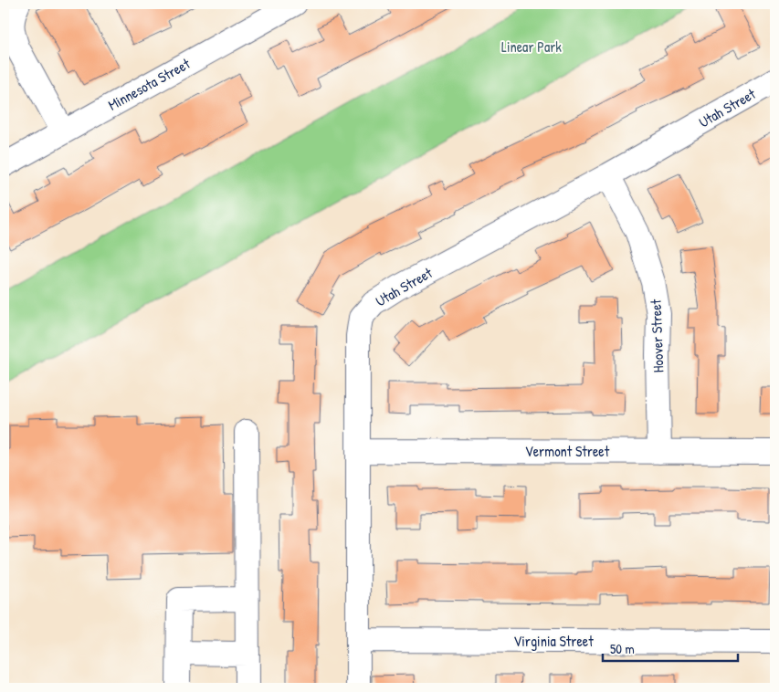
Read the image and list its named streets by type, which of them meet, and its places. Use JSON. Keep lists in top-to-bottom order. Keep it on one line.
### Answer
{"streets":{"street":["Minnesota Street","Utah Street","Hoover Street","Vermont Street","Virginia Street"]},"crossings":[["Utah Street","Hoover Street"],["Utah Street","Vermont Street"],["Utah Street","Virginia Street"],["Hoover Street","Vermont Street"]],"parks":["Linear Park"],"scale_bar":"50 m"}
